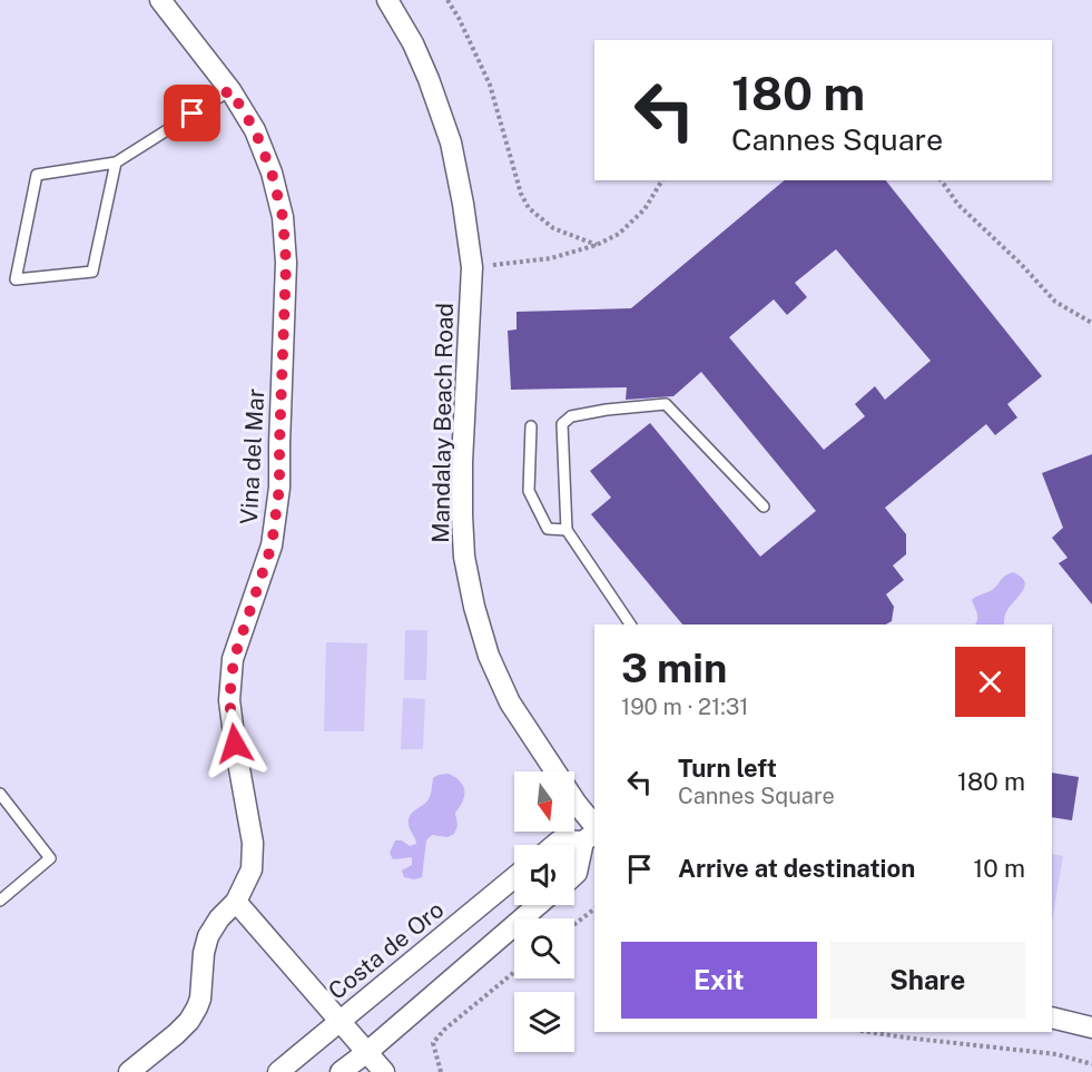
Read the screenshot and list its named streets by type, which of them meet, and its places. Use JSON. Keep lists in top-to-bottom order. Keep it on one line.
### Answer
{"streets":{"street":["Mandalay Beach Road","Vina del Mar","Costa de Oro"]},"north":"bottom","page":{"turn":["180 m","Cannes Square"],"heading":["3 min","190 m · 21:31"],"list":[{"name":"Turn left","note":"Cannes Square","value":"180 m"},{"name":"Arrive at destination","value":"10 m"}],"buttons":["Exit","Share"]}}
